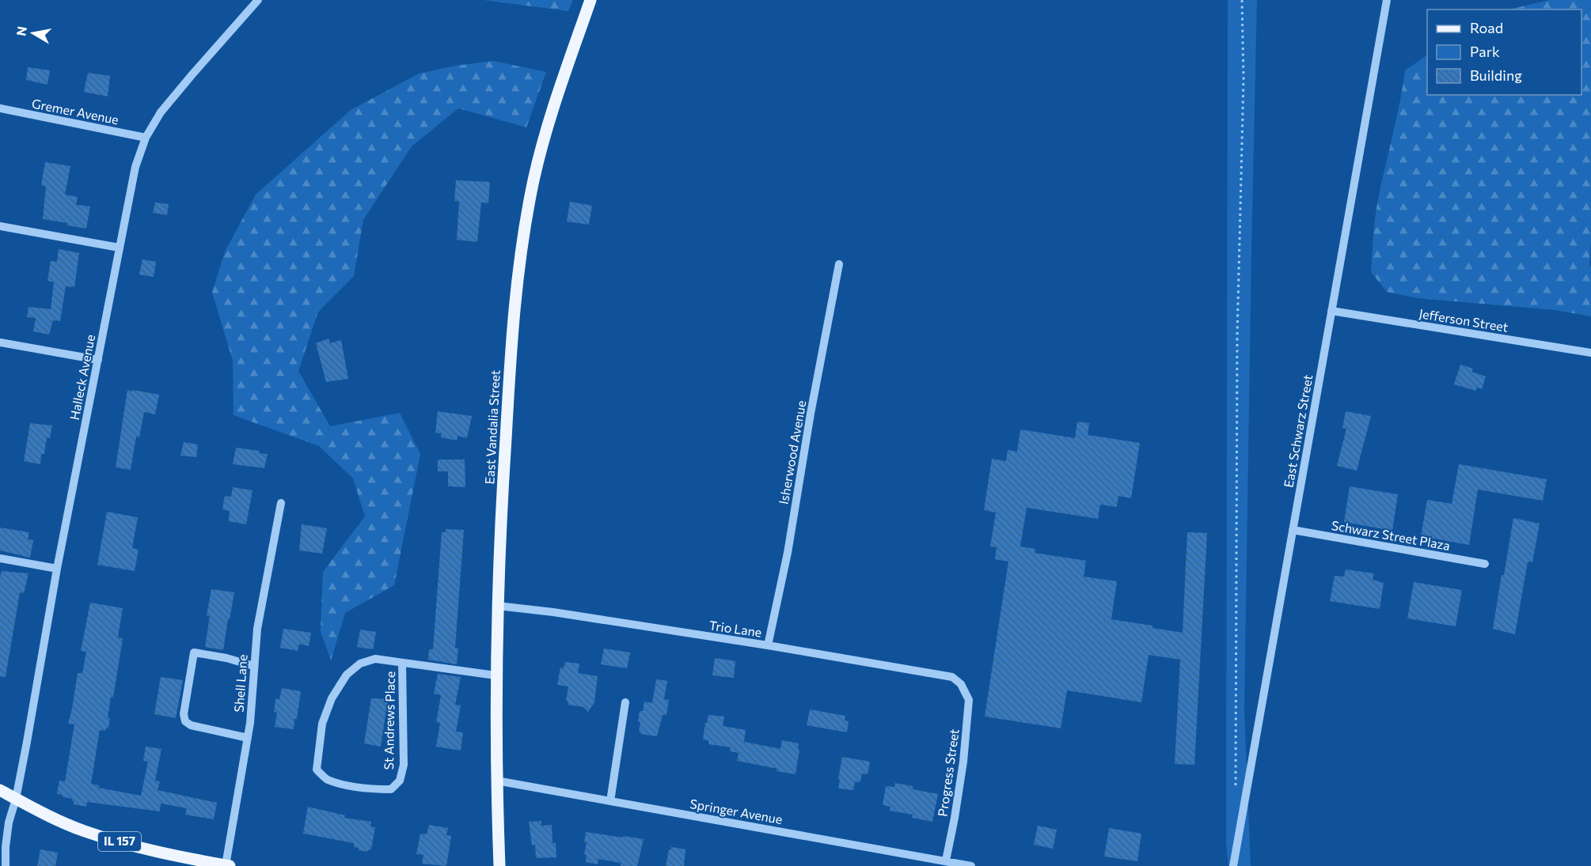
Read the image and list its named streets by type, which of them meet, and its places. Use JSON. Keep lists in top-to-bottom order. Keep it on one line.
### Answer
{"streets":{"main road":["East Vandalia Street","IL 157"],"street":["Gremer Avenue","Jefferson Street","Halleck Avenue","East Schwarz Street","Isherwood Avenue","Schwarz Street Plaza","Trio Lane","Shell Lane","St Andrews Place","Progress Street","Springer Avenue"]},"crossings":[["Gremer Avenue","Halleck Avenue"],["Jefferson Street","East Schwarz Street"],["Halleck Avenue","IL 157"],["East Vandalia Street","Trio Lane"],["East Vandalia Street","St Andrews Place"],["East Vandalia Street","Springer Avenue"],["East Schwarz Street","Schwarz Street Plaza"],["Isherwood Avenue","Trio Lane"],["Trio Lane","Progress Street"],["Shell Lane","IL 157"],["Progress Street","Springer Avenue"]],"legend":["Road","Park","Building"],"north":"left"}
